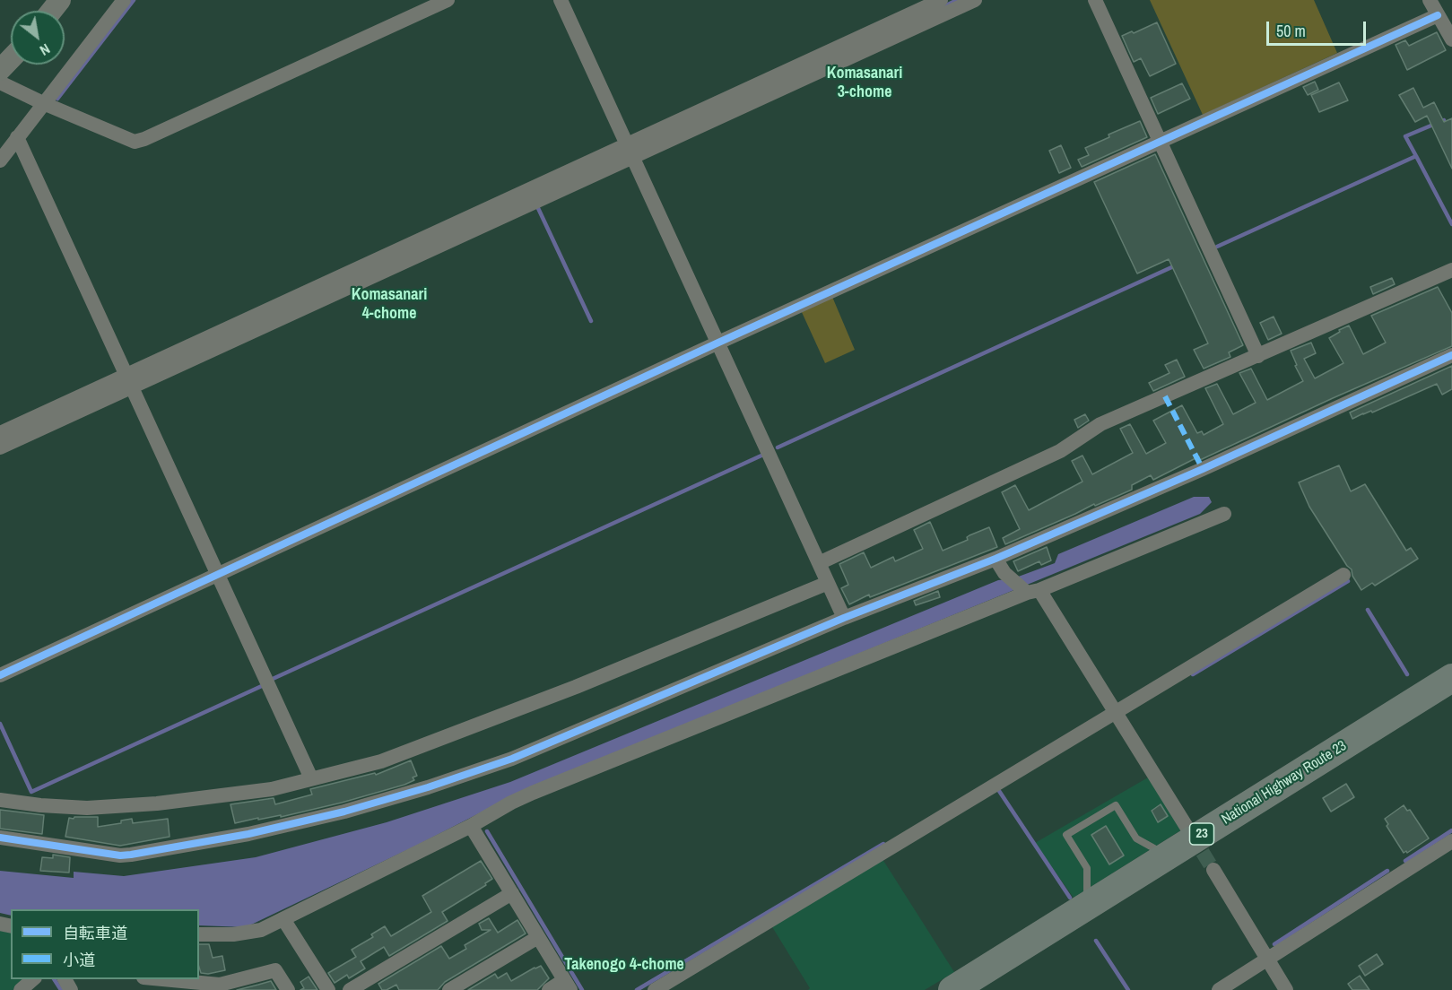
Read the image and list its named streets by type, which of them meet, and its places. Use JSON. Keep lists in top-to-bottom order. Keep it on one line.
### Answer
{"streets":{"highway":["National Highway Route 23","23"]},"districts":["Komasanari 3-chome","Komasanari 4-chome","Takenogo 4-chome"],"legend":["自転車道","小道"],"scale_bar":"50 m","north":"bottom right"}
